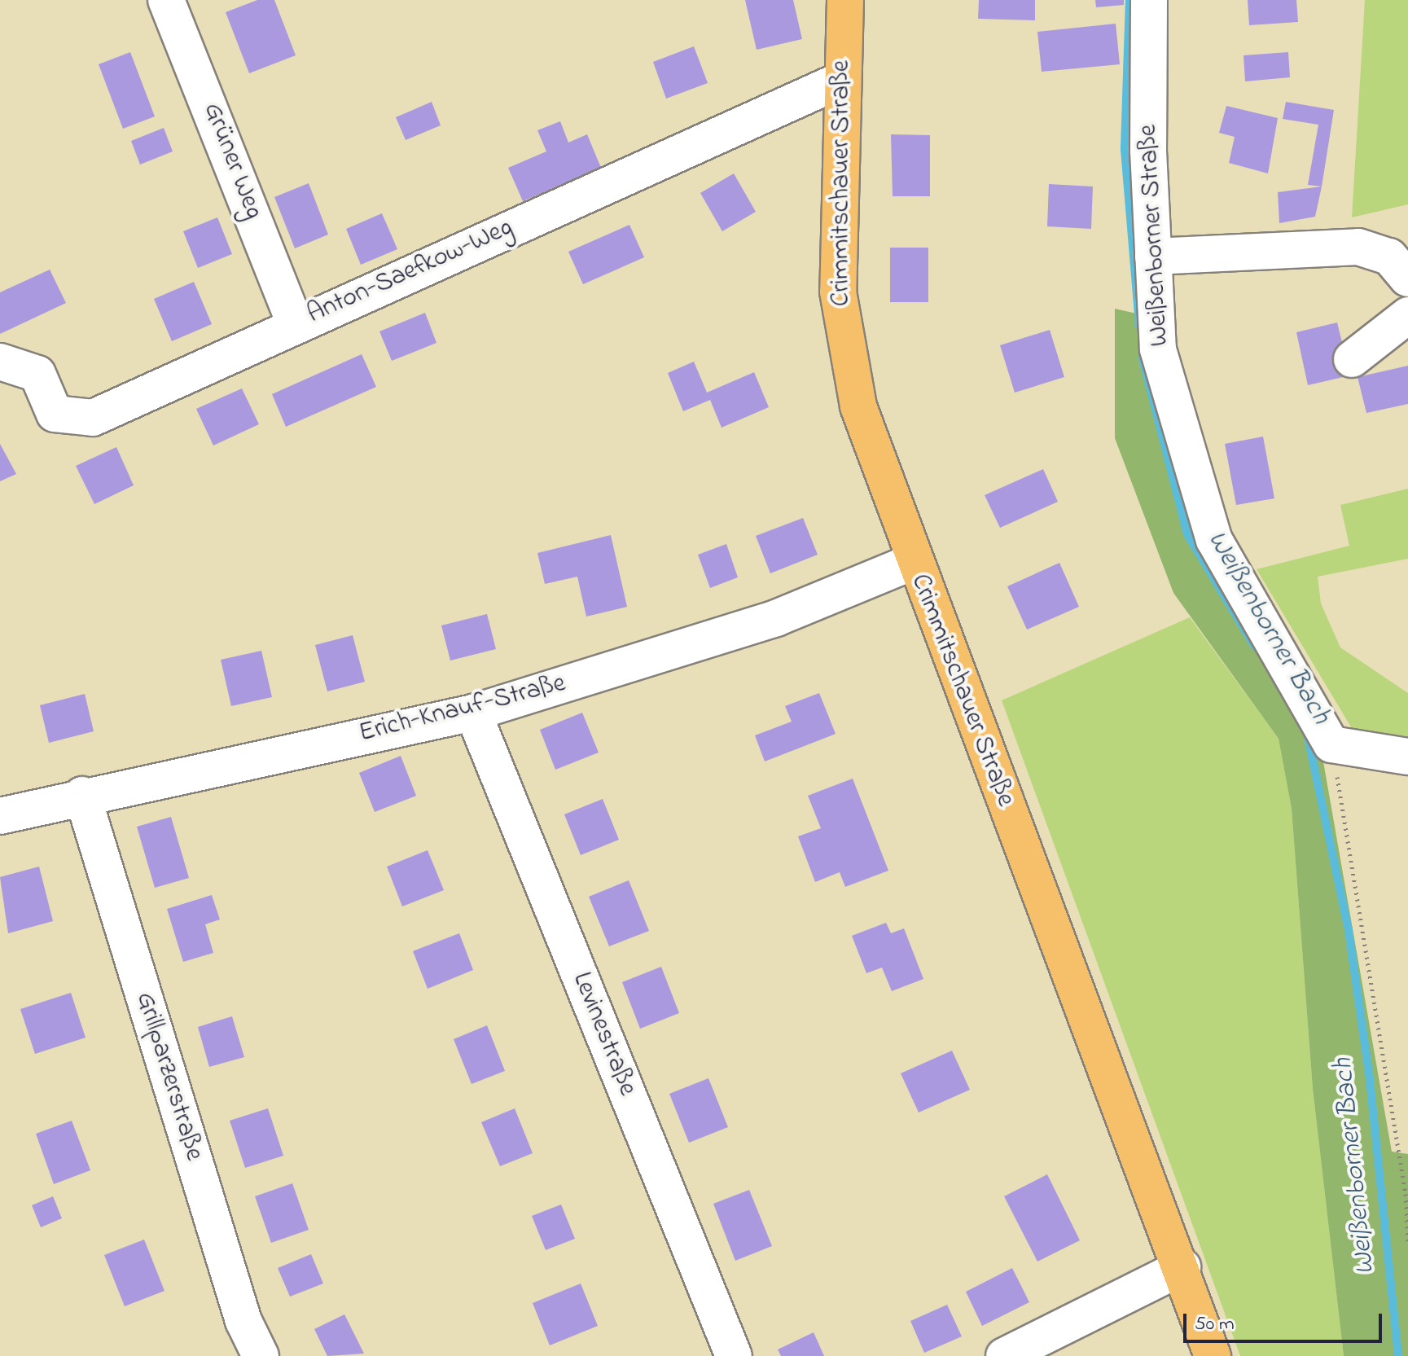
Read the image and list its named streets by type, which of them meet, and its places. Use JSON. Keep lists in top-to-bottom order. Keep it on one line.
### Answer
{"streets":{"main road":["Crimmitschauer Straße"],"street":["Grüner Weg","Weißenborner Straße","Anton-Saefkow-Weg","Erich-Knauf-Straße","Levinestraße","Grillparzerstraße"]},"crossings":[["Grüner Weg","Anton-Saefkow-Weg"],["Crimmitschauer Straße","Anton-Saefkow-Weg"],["Crimmitschauer Straße","Erich-Knauf-Straße"],["Erich-Knauf-Straße","Levinestraße"],["Erich-Knauf-Straße","Grillparzerstraße"]],"water":["Weißenborner Bach"],"scale_bar":"50 m"}
